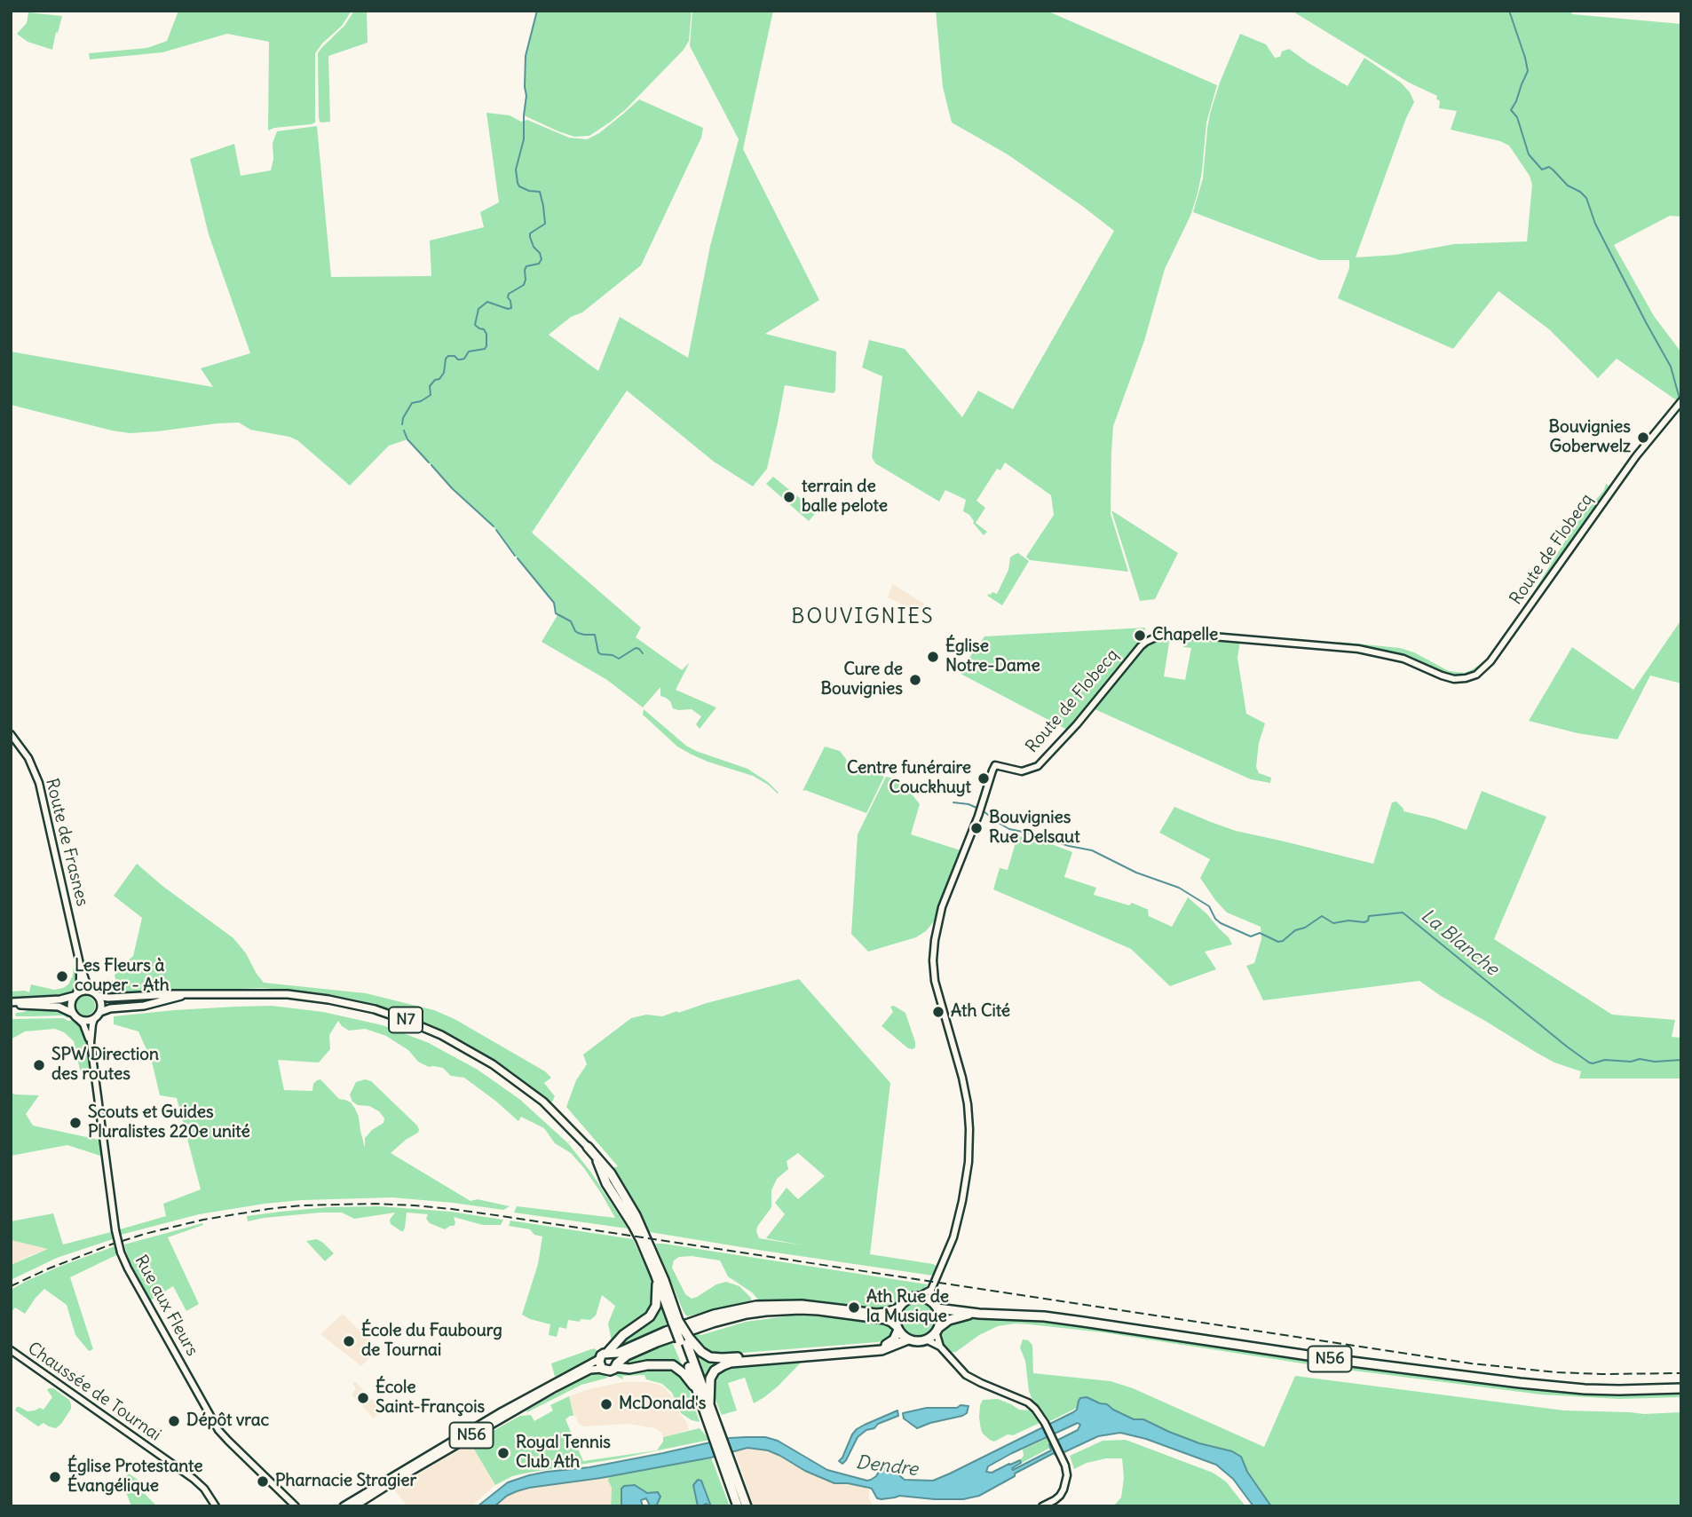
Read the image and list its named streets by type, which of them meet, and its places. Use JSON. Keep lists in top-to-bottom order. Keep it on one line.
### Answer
{"streets":{"highway":["N7","N56"],"street":["Route de Flobecq","Route de Frasnes","Rue aux Fleurs","Chaussée de Tournai"]},"crossings":[["Route de Frasnes","N7"],["Route de Frasnes","Rue aux Fleurs"],["N7","Rue aux Fleurs"]],"districts":["BOUVIGNIES"],"water":["La Blanche","Dendre"],"places":["Bouvignies Goberwelz","terrain de balle pelote","Chapelle","Église Notre-Dame","Cure de Bouvignies","Centre funéraire Couckhuyt","Bouvignies Rue Delsaut","Les Fleurs à couper - Ath","Ath Cité","SPW Direction des routes","Scouts et Guides Pluralistes 220e unité","Ath Rue de la Musique","École du Faubourg de Tournai","École Saint-François","McDonald's","Dépôt vrac","Royal Tennis Club Ath","Église Protestante Évangélique","Pharnacie Stragier"]}
